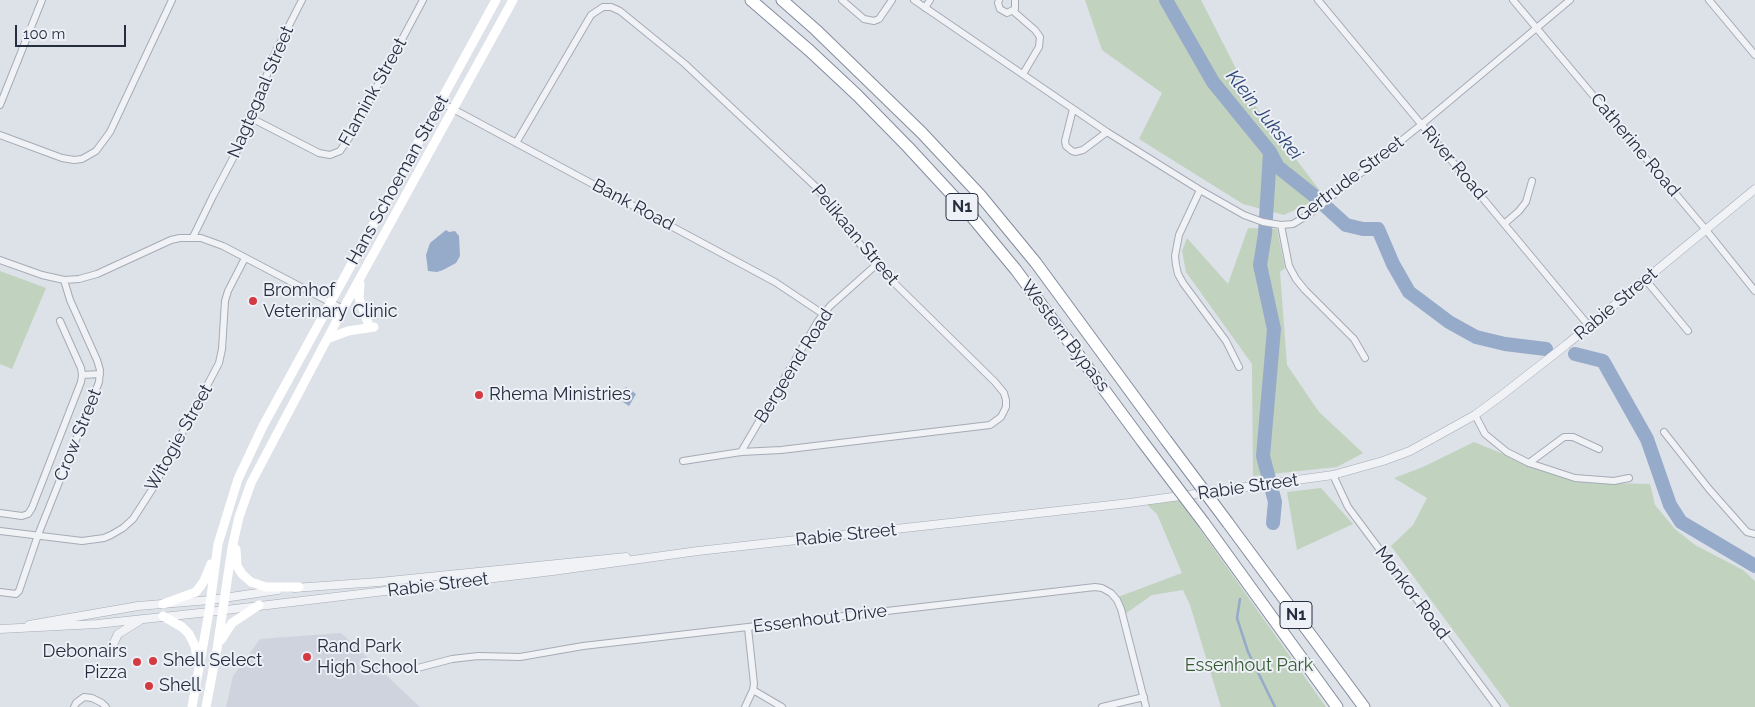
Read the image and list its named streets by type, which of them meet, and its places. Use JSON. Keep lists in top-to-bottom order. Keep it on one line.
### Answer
{"streets":{"highway":["N1","Western Bypass"],"main road":["Hans Schoeman Street"],"street":["Nagtegaal Street","Flamink Street","Catherine Road","River Road","Gertrude Street","Bank Road","Pelikaan Street","Rabie Street","Bergeend Road","Crow Street","Witogie Street","Monkor Road","Essenhout Drive"]},"crossings":[["Nagtegaal Street","Flamink Street"],["Catherine Road","Gertrude Street"],["Catherine Road","Rabie Street"],["River Road","Gertrude Street"],["River Road","Rabie Street"],["Hans Schoeman Street","Bank Road"],["Hans Schoeman Street","Rabie Street"],["Bank Road","Pelikaan Street"],["Bank Road","Bergeend Road"],["Pelikaan Street","Bergeend Road"],["Rabie Street","Monkor Road"],["Crow Street","Witogie Street"]],"water":["Klein Jukskei"],"parks":["Essenhout Park"],"places":["Bromhof Veterinary Clinic","Rhema Ministries","Rand Park High School","Shell Select","Debonairs Pizza","Shell"],"scale_bar":"100 m"}
